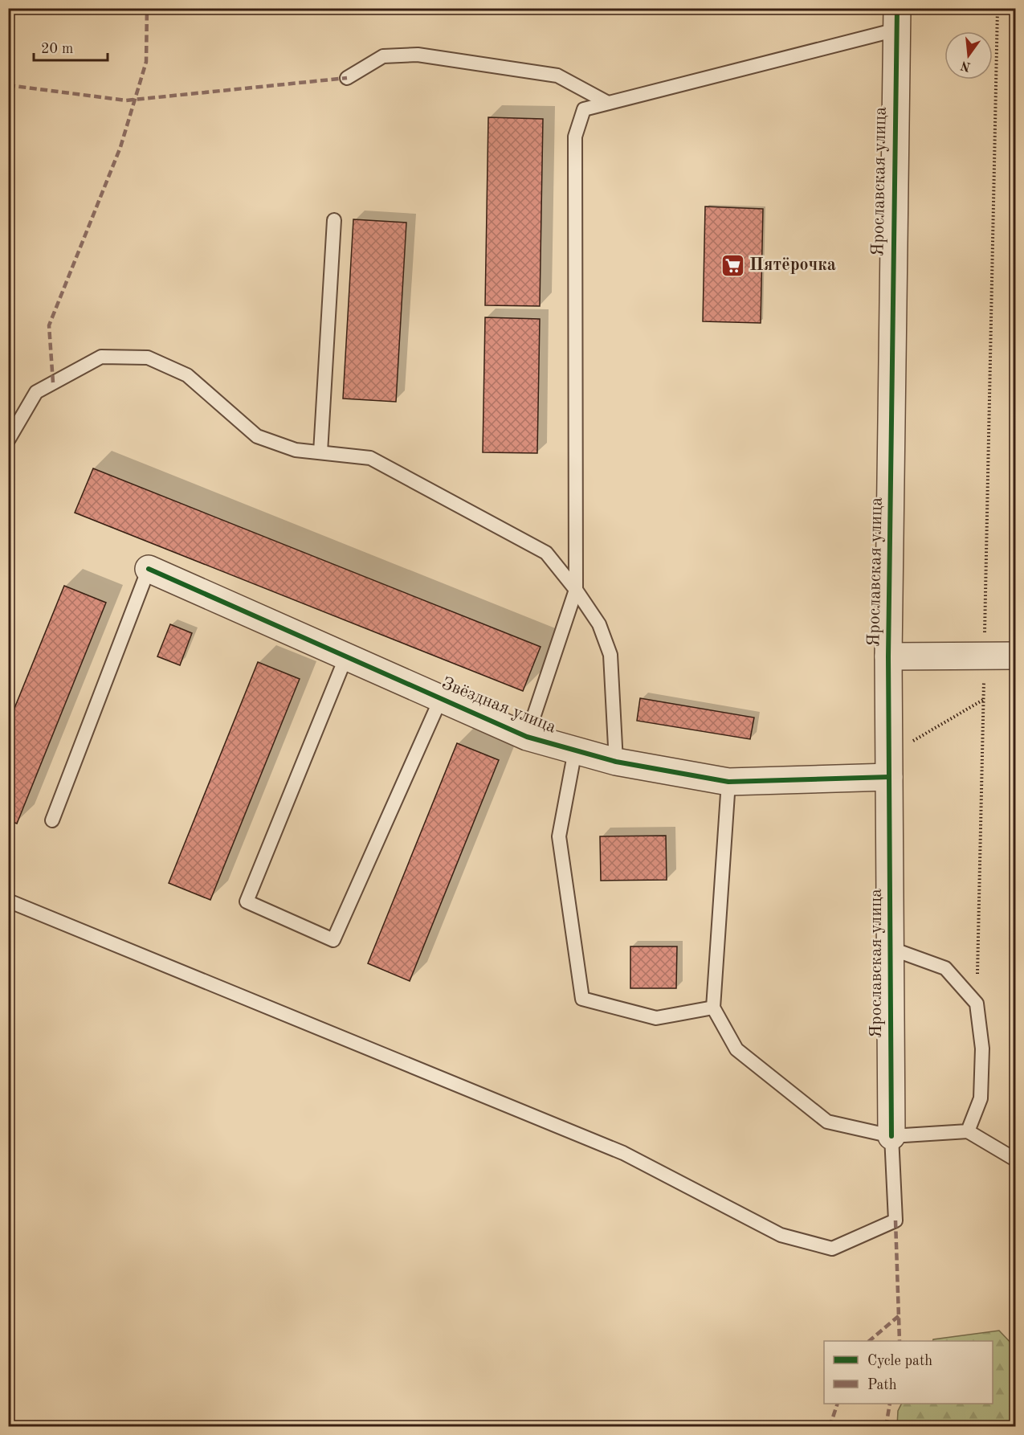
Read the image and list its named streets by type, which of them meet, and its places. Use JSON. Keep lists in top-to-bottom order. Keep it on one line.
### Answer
{"streets":{"street":["Ярославская улица","Звёздная улица"]},"crossings":[["Ярославская улица","Звёздная улица"]],"places":{"supermarket":["Пятёрочка"]},"legend":["Cycle path","Path"],"scale_bar":"20 m","north":"bottom"}
